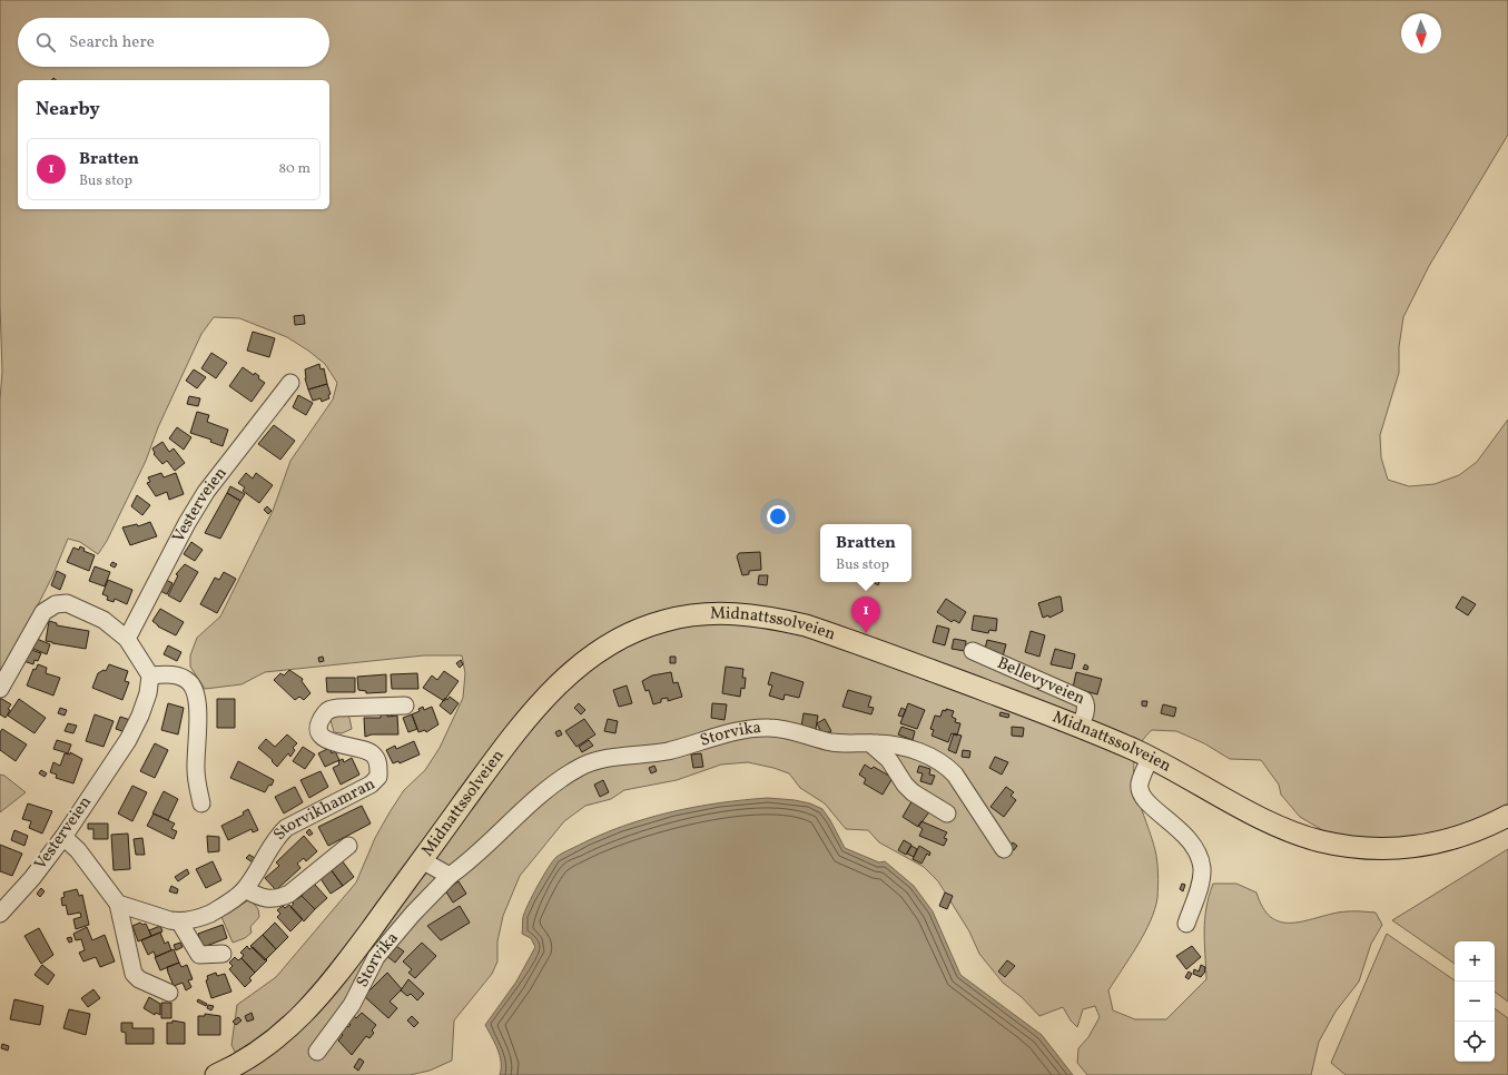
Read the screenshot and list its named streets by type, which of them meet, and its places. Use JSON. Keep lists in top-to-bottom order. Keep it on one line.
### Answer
{"streets":{"main road":["Midnattssolveien"],"street":["Vesterveien","Bellevyveien","Storvika","Storvikhamran"]},"crossings":[["Midnattssolveien","Bellevyveien"]],"north":"bottom","page":{"search":"Search here","heading":"Nearby","list":[{"mark":"1","name":"Bratten","note":"Bus stop","value":"80 m"}],"popup":["Bratten","Bus stop"],"pins":"1","map_buttons":["+","−"]}}
